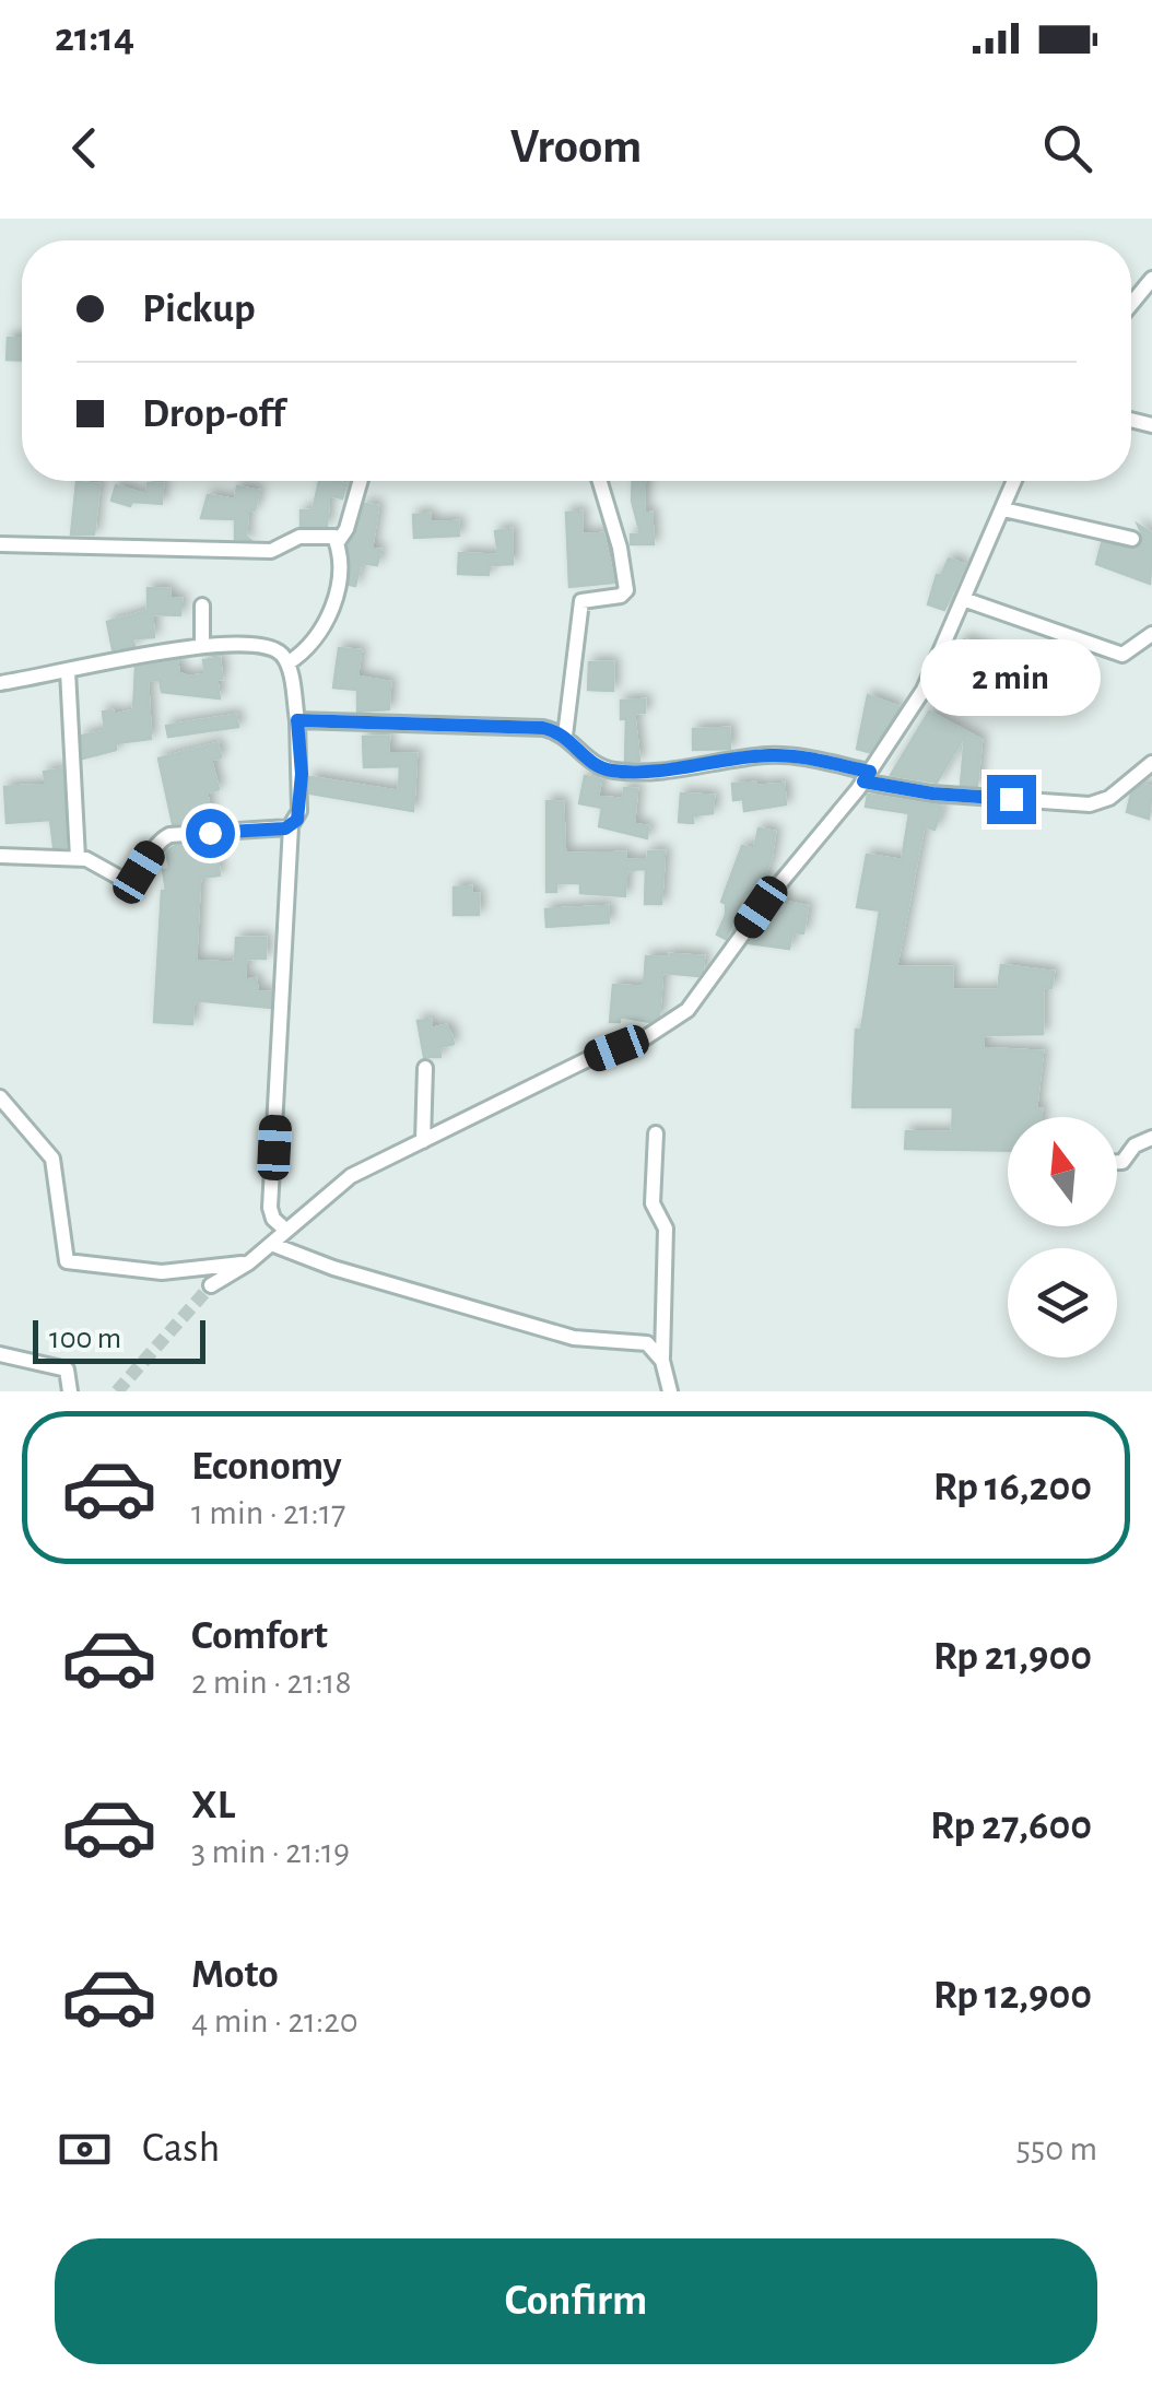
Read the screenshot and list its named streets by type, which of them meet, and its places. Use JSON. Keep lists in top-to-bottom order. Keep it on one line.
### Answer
{"scale_bar":"100 m","north":"top","page":{"status":"21:14","header":"Vroom","banner":["Pickup","Drop-off"],"bubble":"2 min","scale":"100 m","list":[{"name":"Economy","note":"1 min · 21:17","value":"Rp 16,200"},{"name":"Comfort","note":"2 min · 21:18","value":"Rp 21,900"},{"name":"XL","note":"3 min · 21:19","value":"Rp 27,600"},{"name":"Moto","note":"4 min · 21:20","value":"Rp 12,900"}],"pay":["Cash","550 m"],"buttons":"Confirm"}}
